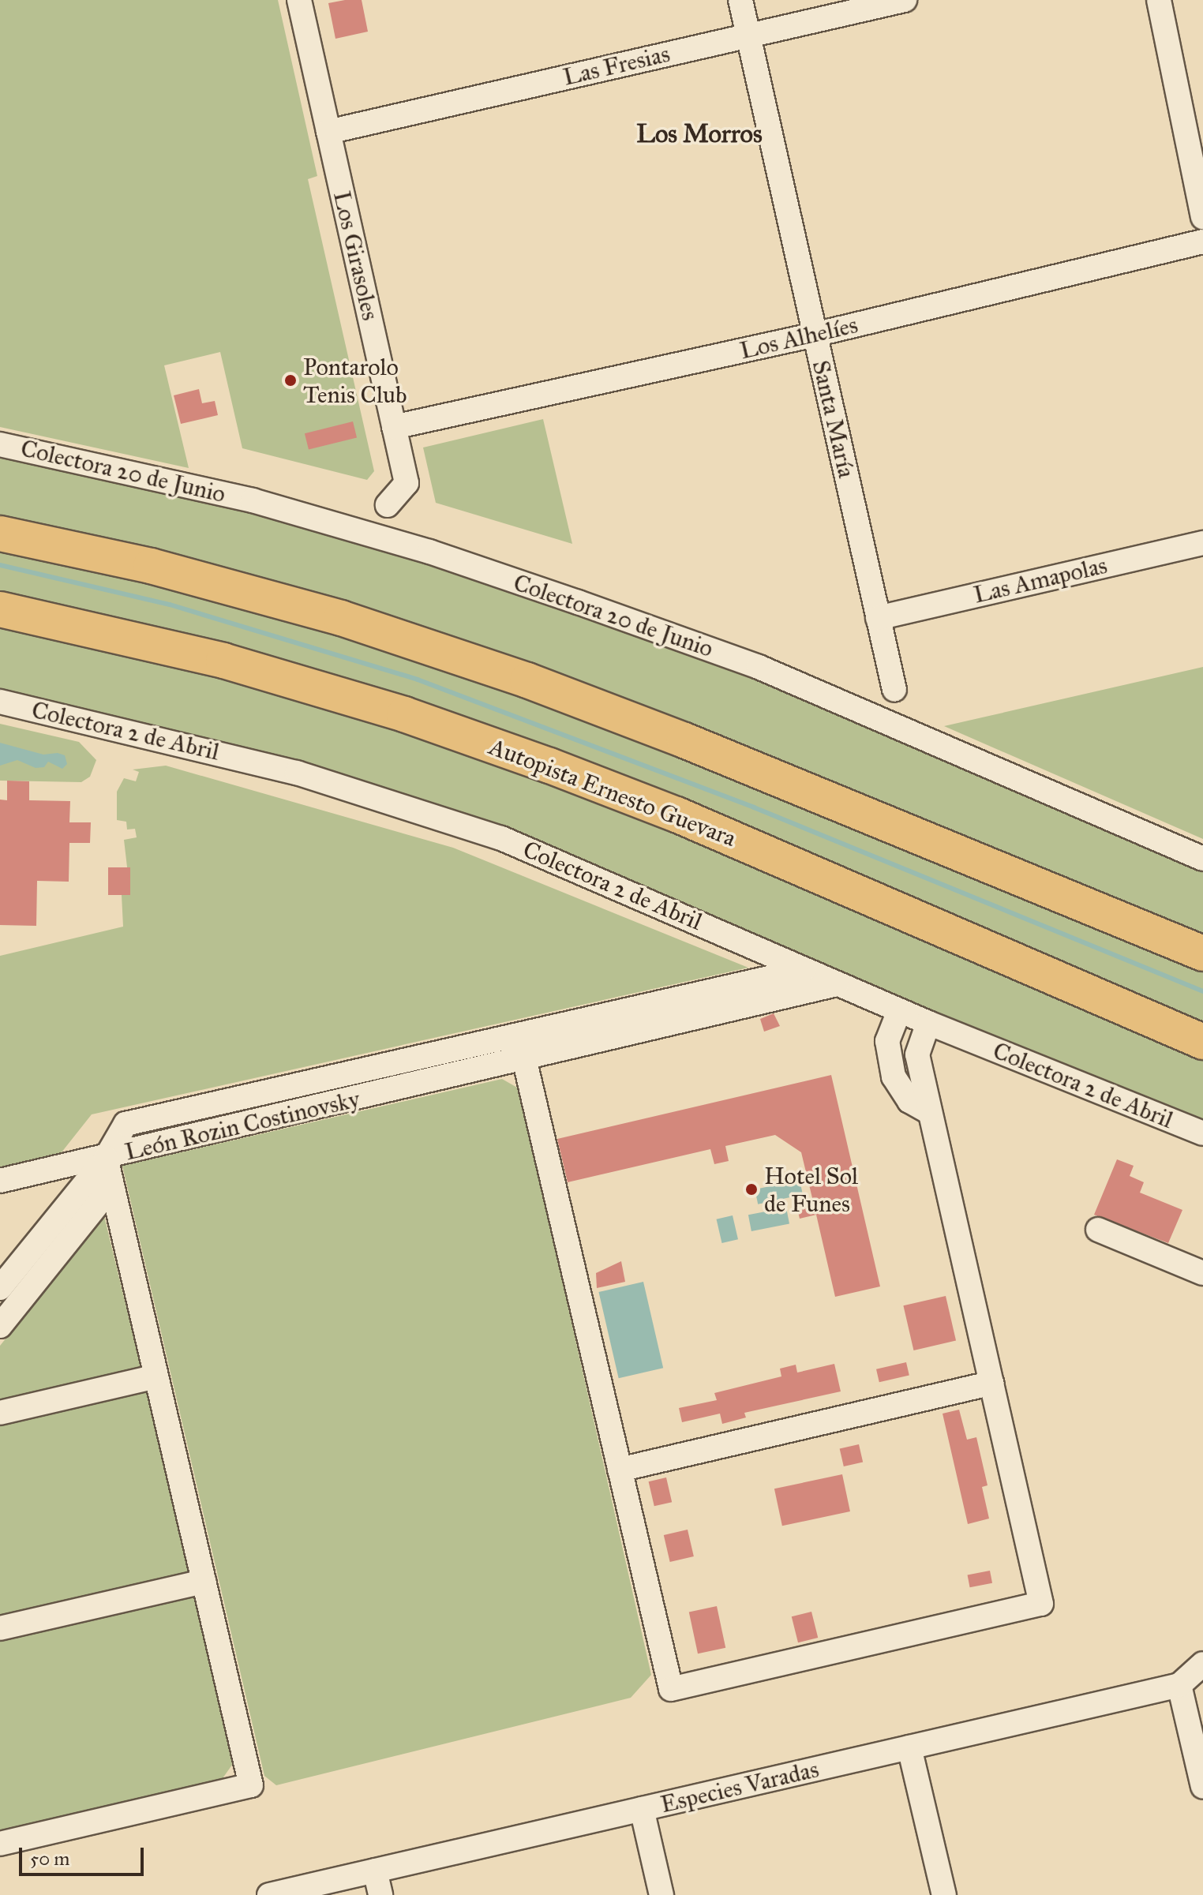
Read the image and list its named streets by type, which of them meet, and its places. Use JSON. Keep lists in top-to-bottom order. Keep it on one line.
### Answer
{"streets":{"highway":["Autopista Ernesto Guevara"],"street":["Las Fresias","Los Girasoles","Los Alhelíes","Santa María","Colectora 20 de Junio","Las Amapolas","Colectora 2 de Abril","León Rozin Costinovsky","Especies Varadas"]},"crossings":[["Las Fresias","Los Girasoles"],["Las Fresias","Santa María"],["Los Girasoles","Los Alhelíes"],["Los Alhelíes","Santa María"],["Santa María","Las Amapolas"],["Colectora 2 de Abril","León Rozin Costinovsky"]],"districts":["Los Morros"],"places":["Pontarolo Tenis Club","Hotel Sol de Funes"],"scale_bar":"50 m"}
